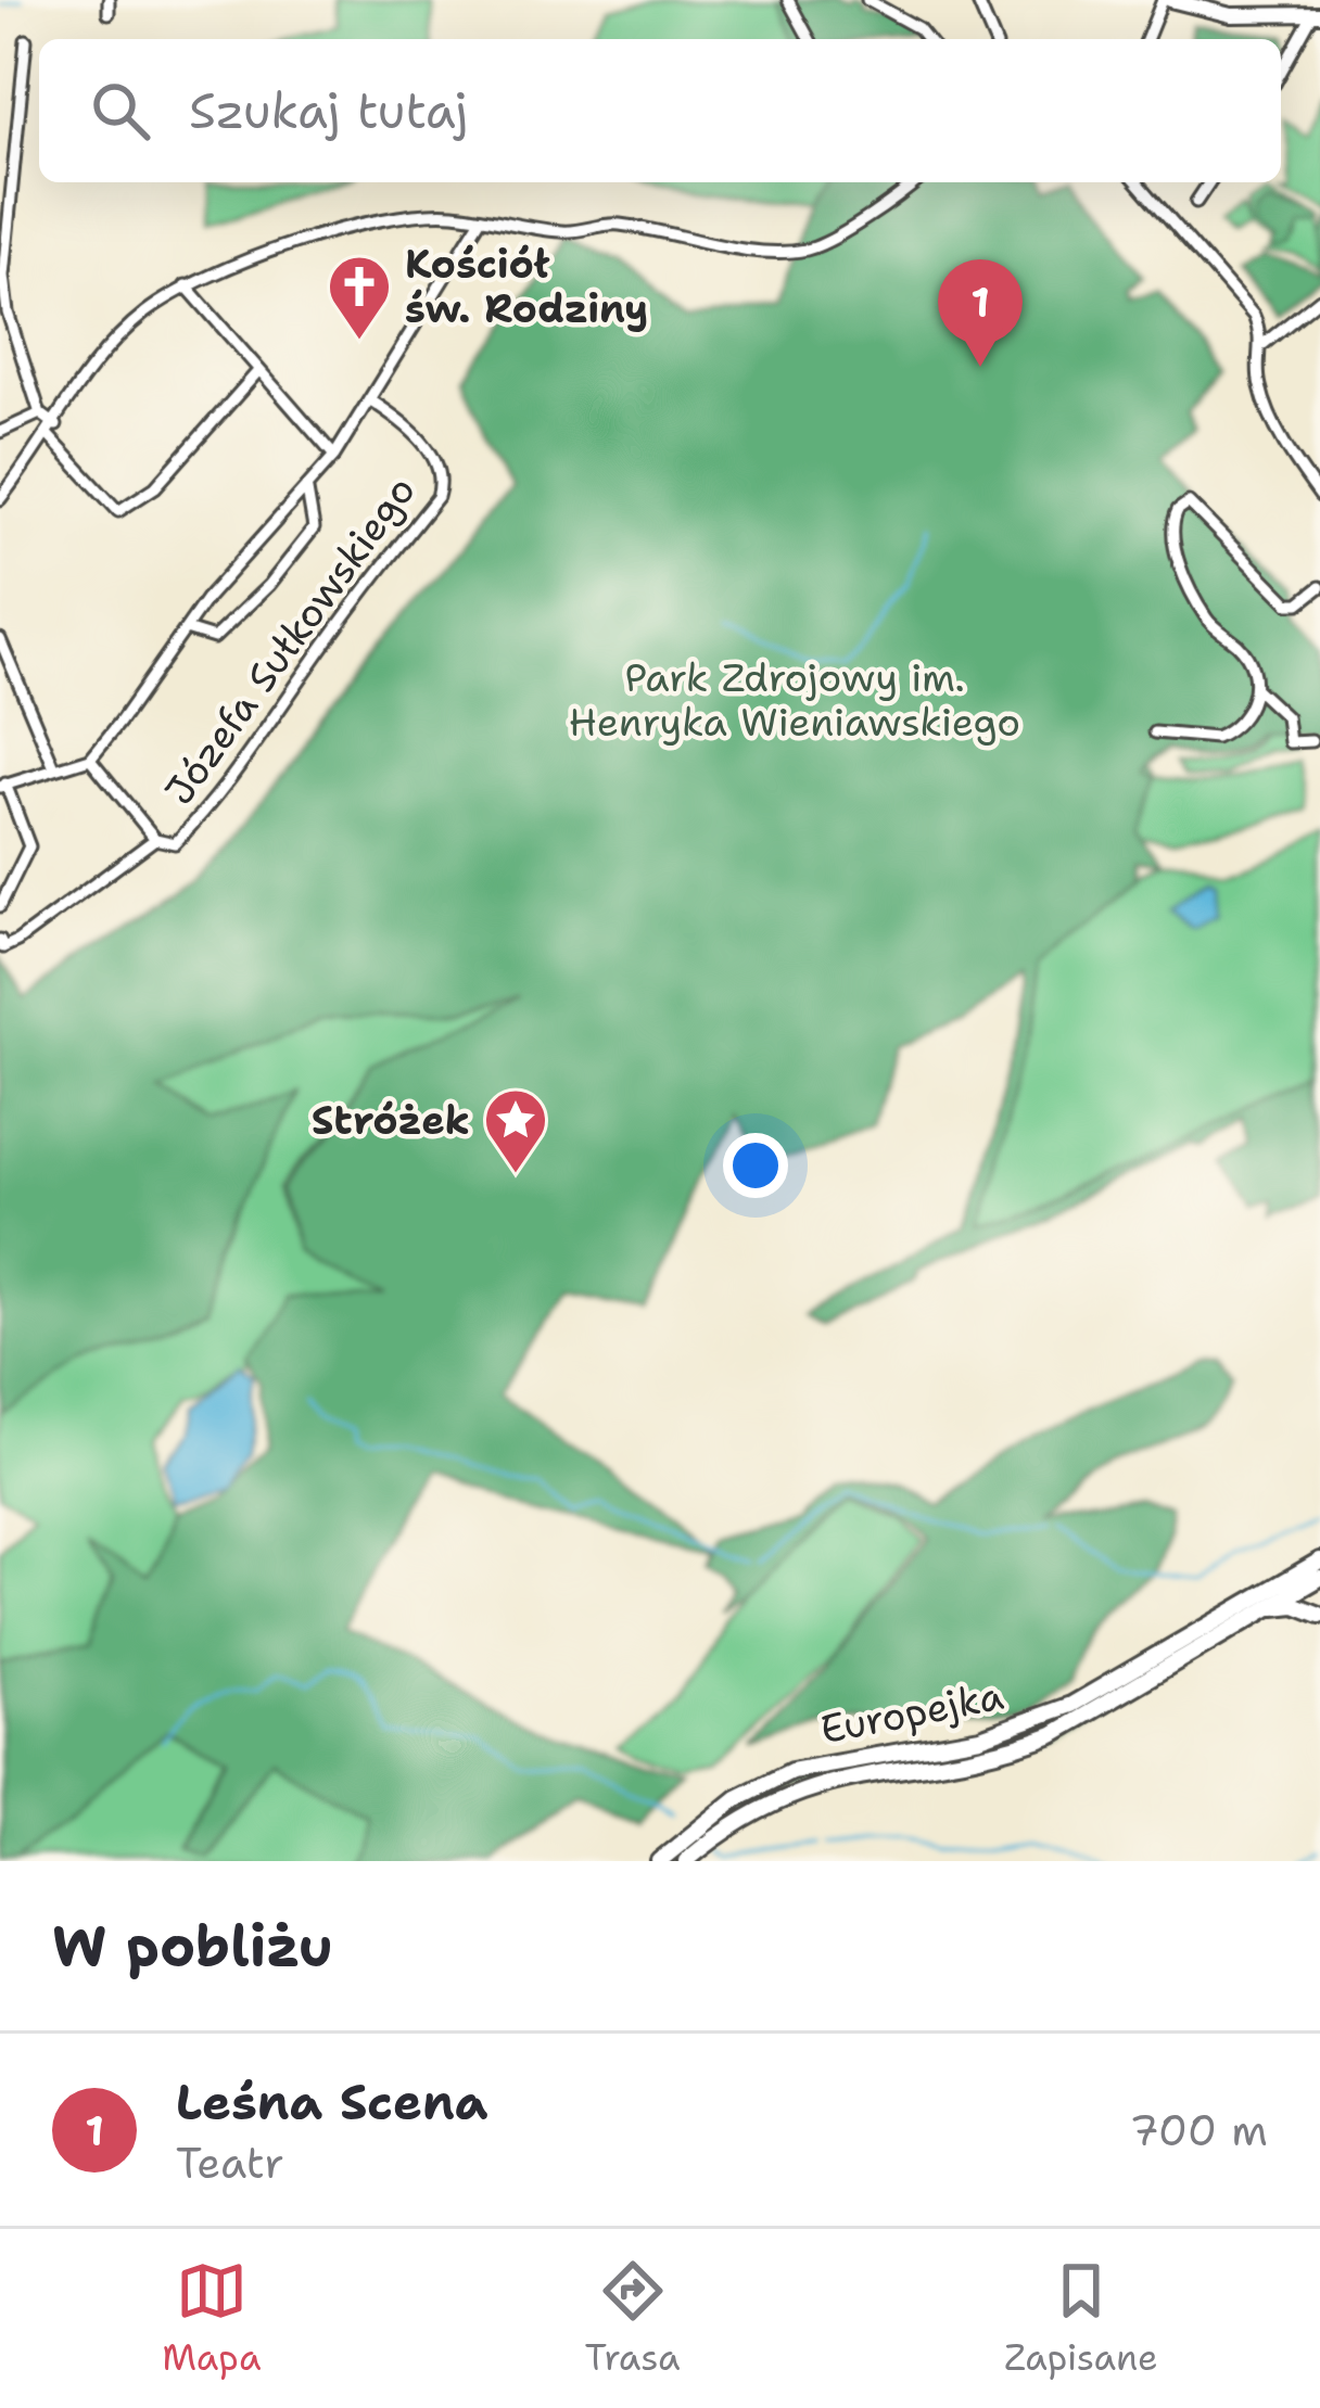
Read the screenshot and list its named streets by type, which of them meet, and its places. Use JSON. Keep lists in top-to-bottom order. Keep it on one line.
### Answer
{"streets":{"main road":["Europejka"],"street":["Józefa Sułkowskiego"]},"parks":["Park Zdrojowy im. Henryka Wieniawskiego"],"places":{"church":["Kościół św. Rodziny"],"place":["Stróżek"]},"page":{"search":"Szukaj tutaj","pins":"1","heading":"W pobliżu","list":[{"mark":"1","name":"Leśna Scena","note":"Teatr","value":"700 m"}],"nav":["Mapa","Trasa","Zapisane"]}}
